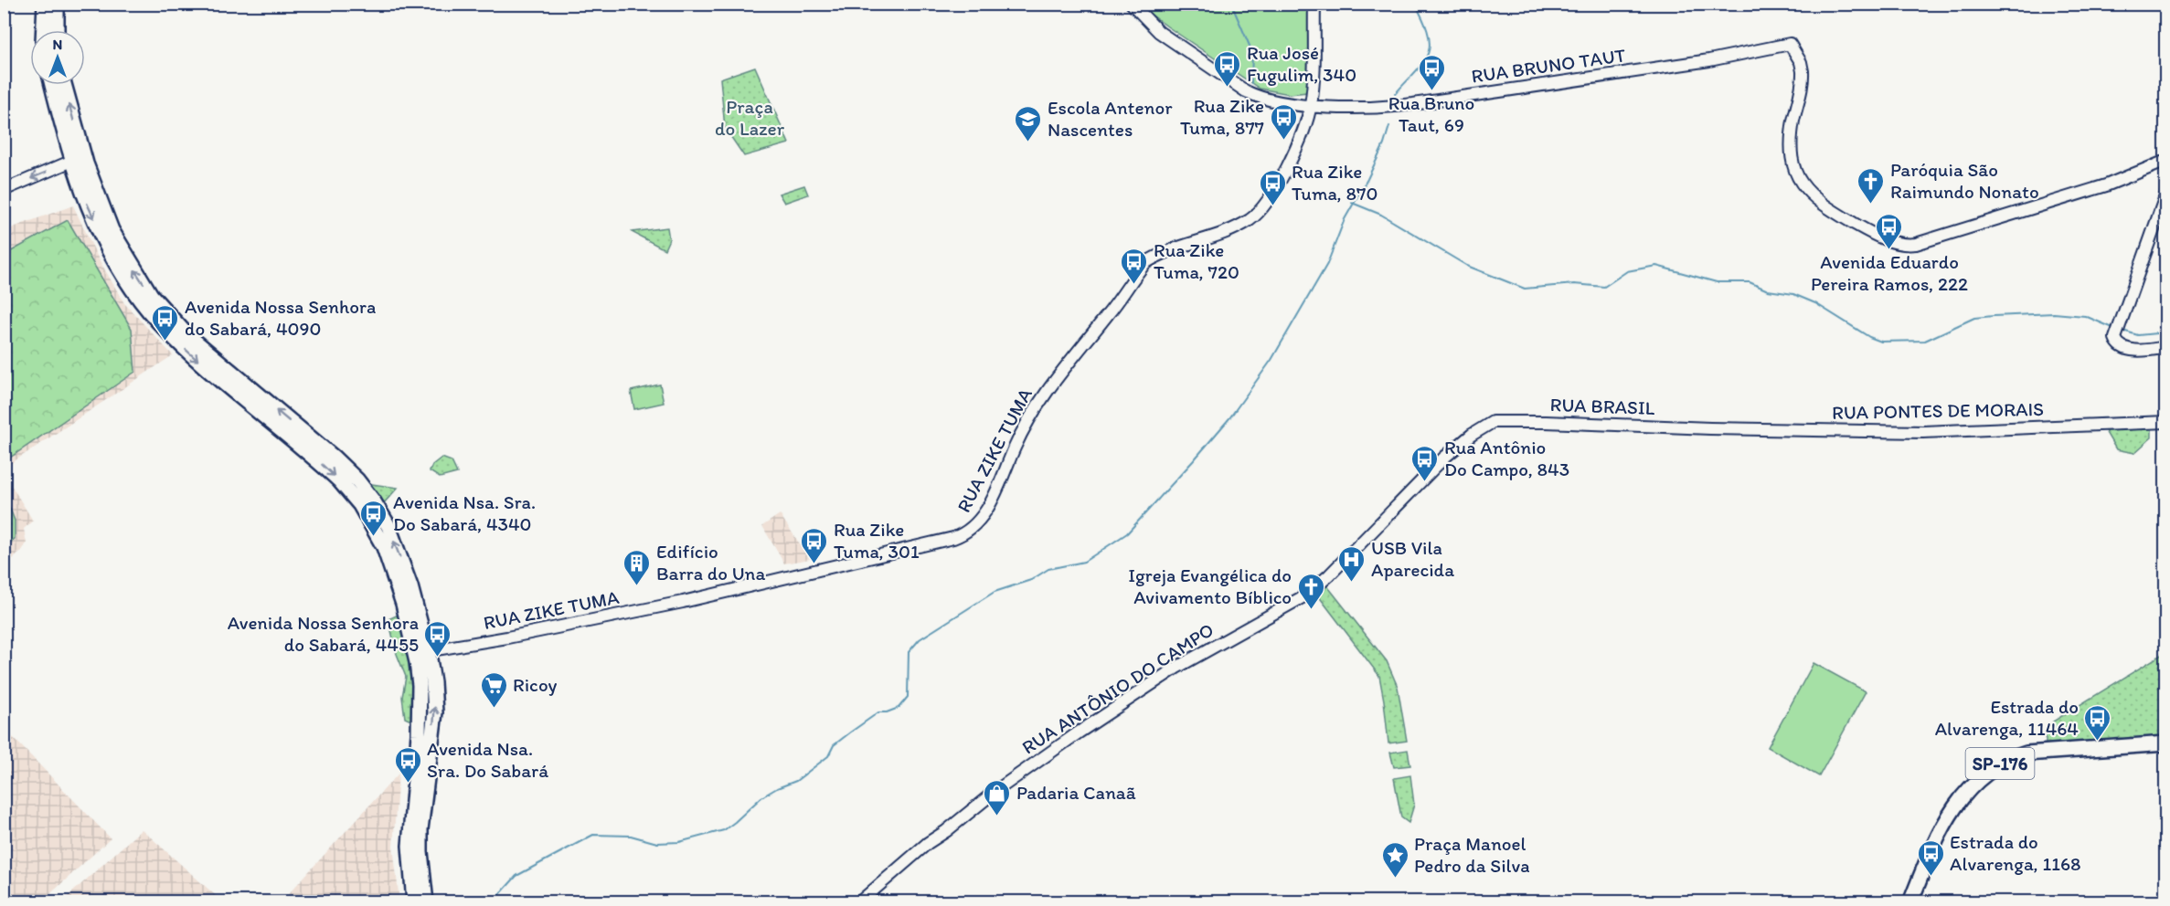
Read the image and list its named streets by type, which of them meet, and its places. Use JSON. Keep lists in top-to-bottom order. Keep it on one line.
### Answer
{"streets":{"main road":["SP-176"],"street":["RUA BRUNO TAUT","RUA BRASIL","RUA PONTES DE MORAIS","RUA ZIKE TUMA","RUA ANTÔNIO DO CAMPO"]},"crossings":[["RUA BRUNO TAUT","RUA ZIKE TUMA"],["RUA BRASIL","RUA PONTES DE MORAIS"],["RUA BRASIL","RUA ANTÔNIO DO CAMPO"]],"parks":["Praça do Lazer"],"places":{"bus stop":["Rua José Fugulim, 340","Rua Bruno Taut, 69","Rua Zike Tuma, 877","Rua Zike Tuma, 870","Avenida Eduardo Pereira Ramos, 222","Rua Zike Tuma, 720","Avenida Nossa Senhora do Sabará, 4090","Rua Antônio Do Campo, 843","Avenida Nsa. Sra. Do Sabará, 4340","Rua Zike Tuma, 301","Avenida Nossa Senhora do Sabará, 4455","Estrada do Alvarenga, 11464","Avenida Nsa. Sra. Do Sabará","Estrada do Alvarenga, 1168"],"school or university":["Escola Antenor Nascentes"],"church":["Paróquia São Raimundo Nonato","Igreja Evangélica do Avivamento Bíblico"],"hospital":["USB Vila Aparecida"],"building":["Edifício Barra do Una"],"supermarket":["Ricoy"],"shop":["Padaria Canaã"],"place":["Praça Manoel Pedro da Silva"]},"north":"top"}
